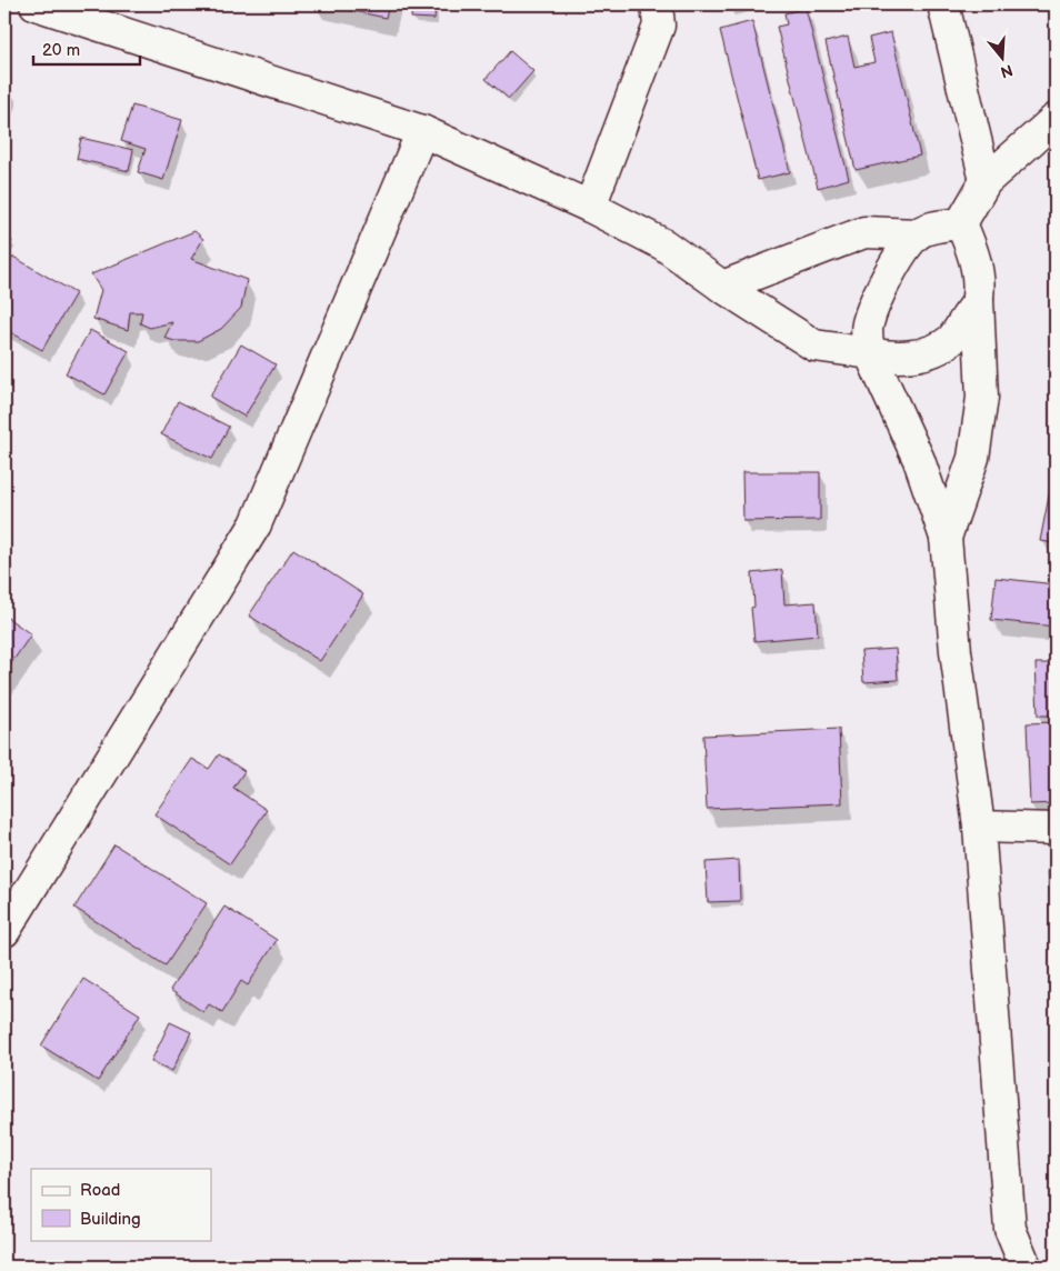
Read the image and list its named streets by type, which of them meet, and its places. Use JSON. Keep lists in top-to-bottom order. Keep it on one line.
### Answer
{"legend":["Road","Building"],"scale_bar":"20 m","north":"bottom"}
